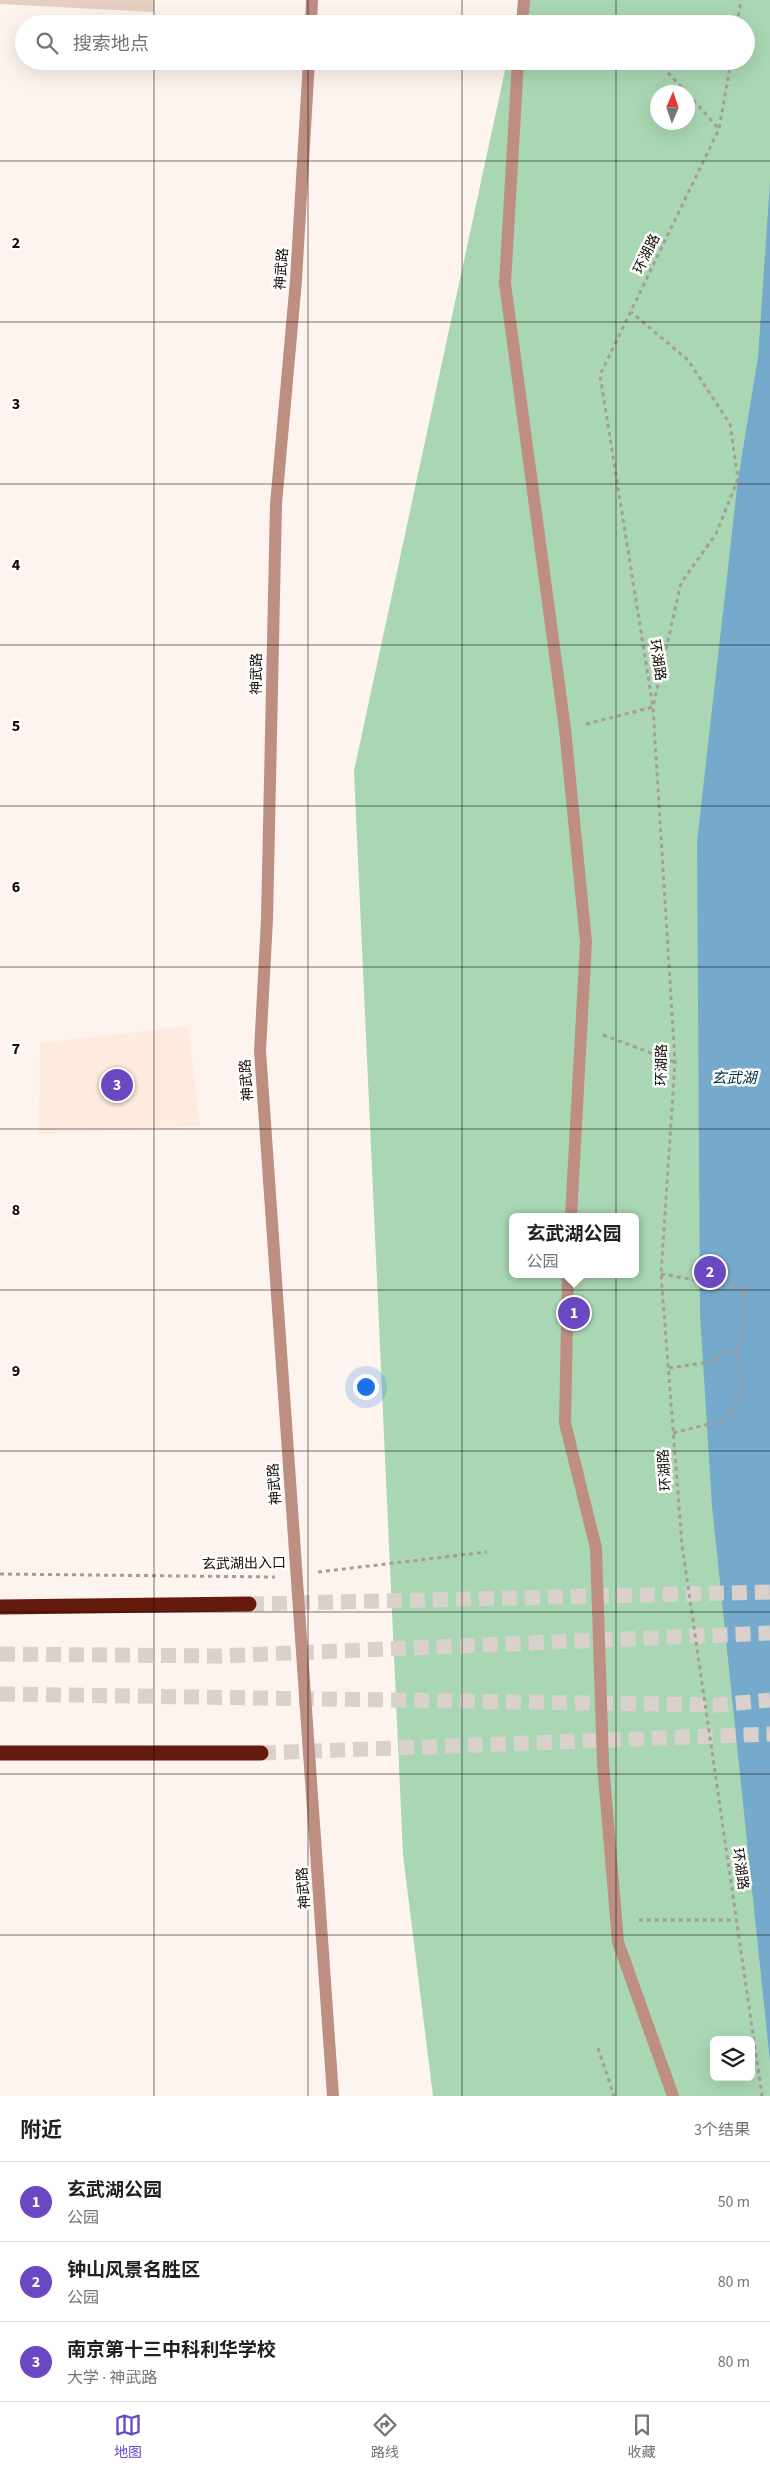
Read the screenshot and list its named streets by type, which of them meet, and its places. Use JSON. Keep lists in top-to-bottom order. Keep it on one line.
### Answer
{"streets":{"street":["神武路"],"path":["环湖路","玄武湖出入口"]},"water":["玄武湖"],"north":"top","page":{"search":"搜索地点","pins":["3","2","1"],"popup":["玄武湖公园","公园"],"heading":["附近","3个结果"],"list":[{"mark":"1","name":"玄武湖公园","note":"公园","value":"50 m"},{"mark":"2","name":"钟山风景名胜区","note":"公园","value":"80 m"},{"mark":"3","name":"南京第十三中科利华学校","note":"大学 · 神武路","value":"80 m"}],"nav":["地图","路线","收藏"]},"grid":{"rows":["2","3","4","5","6","7","8","9"]}}
